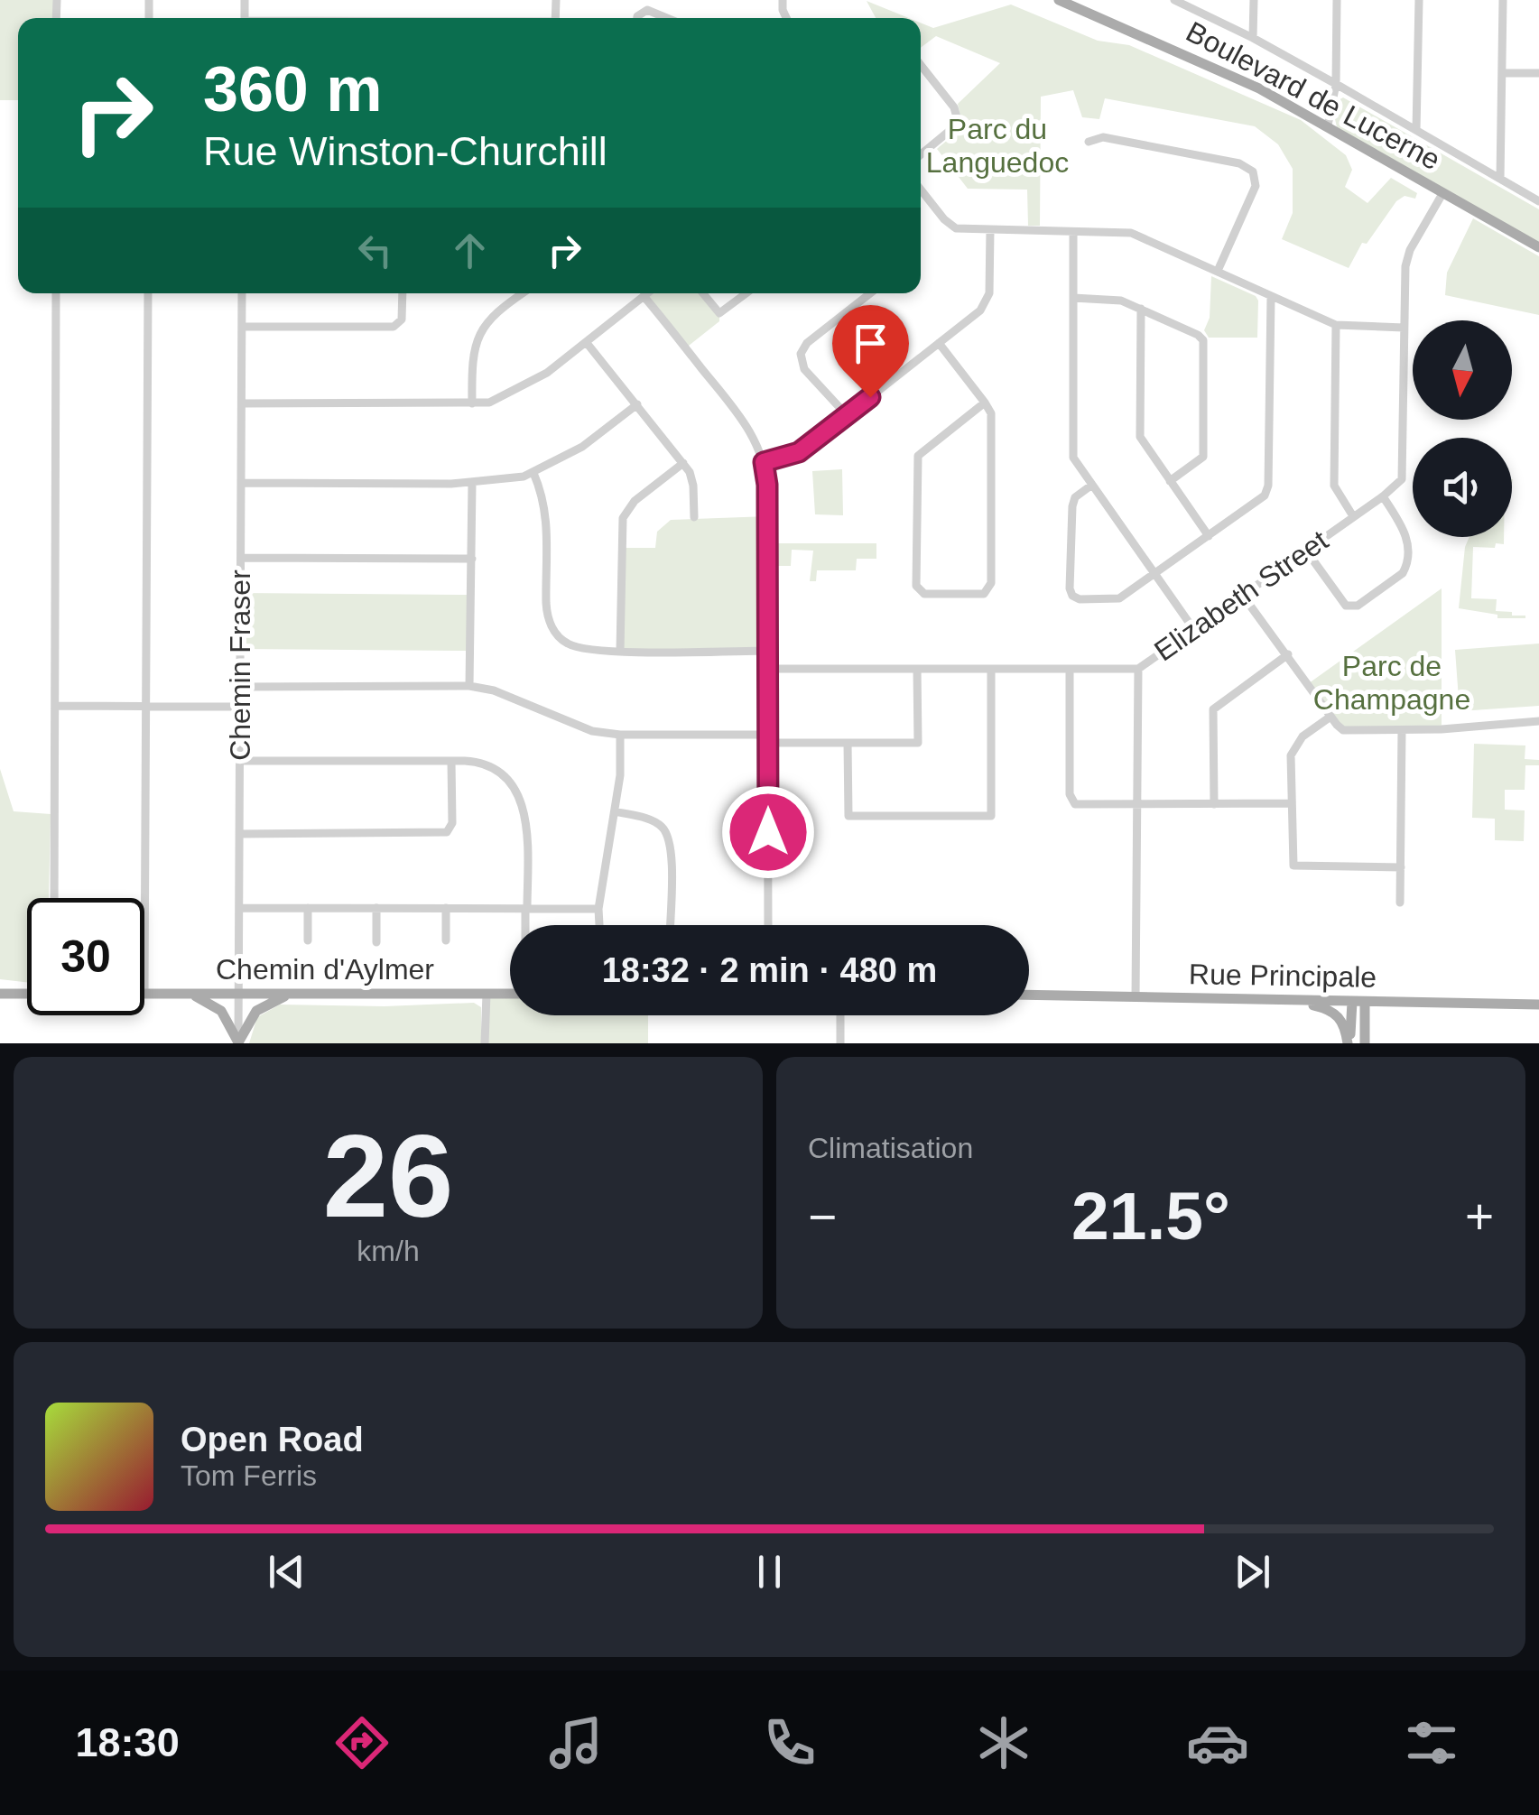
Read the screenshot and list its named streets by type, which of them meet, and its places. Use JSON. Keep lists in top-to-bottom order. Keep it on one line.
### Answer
{"streets":{"main road":["Boulevard de Lucerne","Chemin d'Aylmer","Rue Principale"],"street":["Elizabeth Street","Chemin Fraser"]},"crossings":[["Boulevard de Lucerne","Elizabeth Street"],["Chemin Fraser","Chemin d'Aylmer"]],"parks":["Parc du Languedoc","Parc de Champagne"],"north":"bottom","page":{"turn":["360 m","Rue Winston-Churchill"],"limit":"30","trip":"18:32 · 2 min · 480 m","tile":[["26","km/h"],"Climatisation"],"heat":["−","21.5°","+"],"song":["Open Road","Tom Ferris"],"tabs":"18:30"}}
